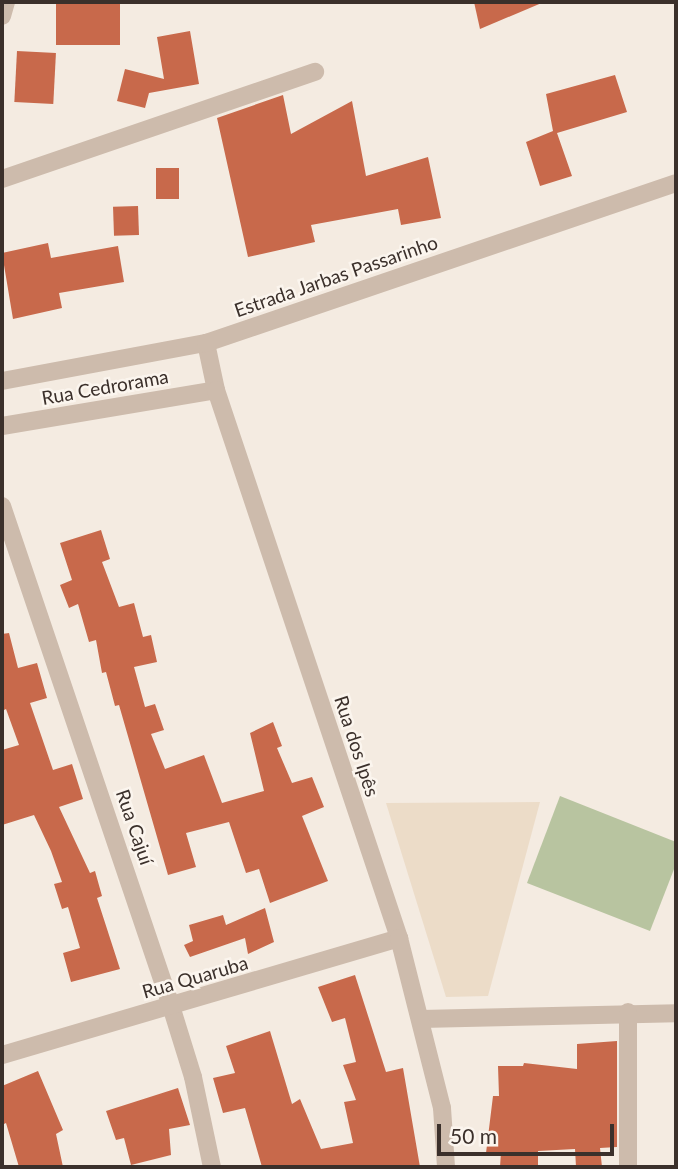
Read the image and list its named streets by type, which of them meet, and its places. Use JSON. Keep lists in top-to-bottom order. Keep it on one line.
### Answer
{"streets":{"street":["Estrada Jarbas Passarinho","Rua Cedrorama","Rua dos Ipês","Rua Cajuí","Rua Quaruba"]},"crossings":[["Estrada Jarbas Passarinho","Rua dos Ipês"],["Rua Cedrorama","Rua dos Ipês"],["Rua dos Ipês","Rua Quaruba"],["Rua Cajuí","Rua Quaruba"]],"scale_bar":"50 m"}
